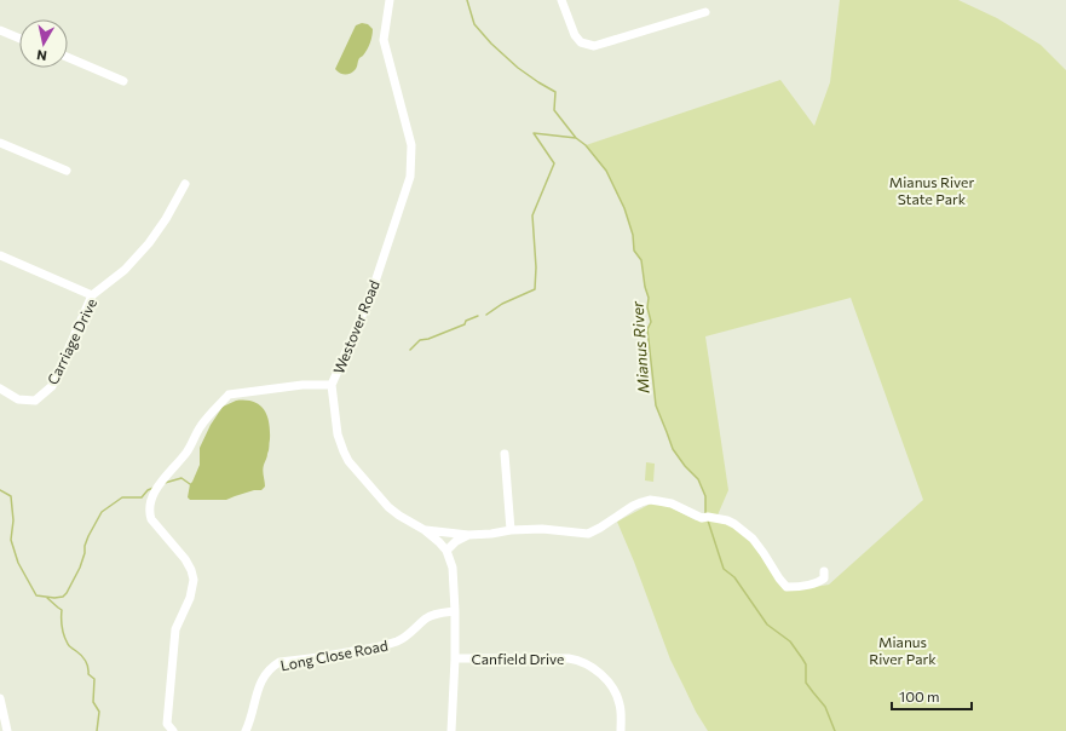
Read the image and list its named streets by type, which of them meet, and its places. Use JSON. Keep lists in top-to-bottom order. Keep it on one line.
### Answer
{"streets":{"street":["Westover Road","Carriage Drive","Long Close Road","Canfield Drive"]},"crossings":[["Westover Road","Long Close Road"],["Westover Road","Canfield Drive"]],"water":["Mianus River"],"parks":["Mianus River State Park","Mianus River Park"],"scale_bar":"100 m","north":"bottom"}
